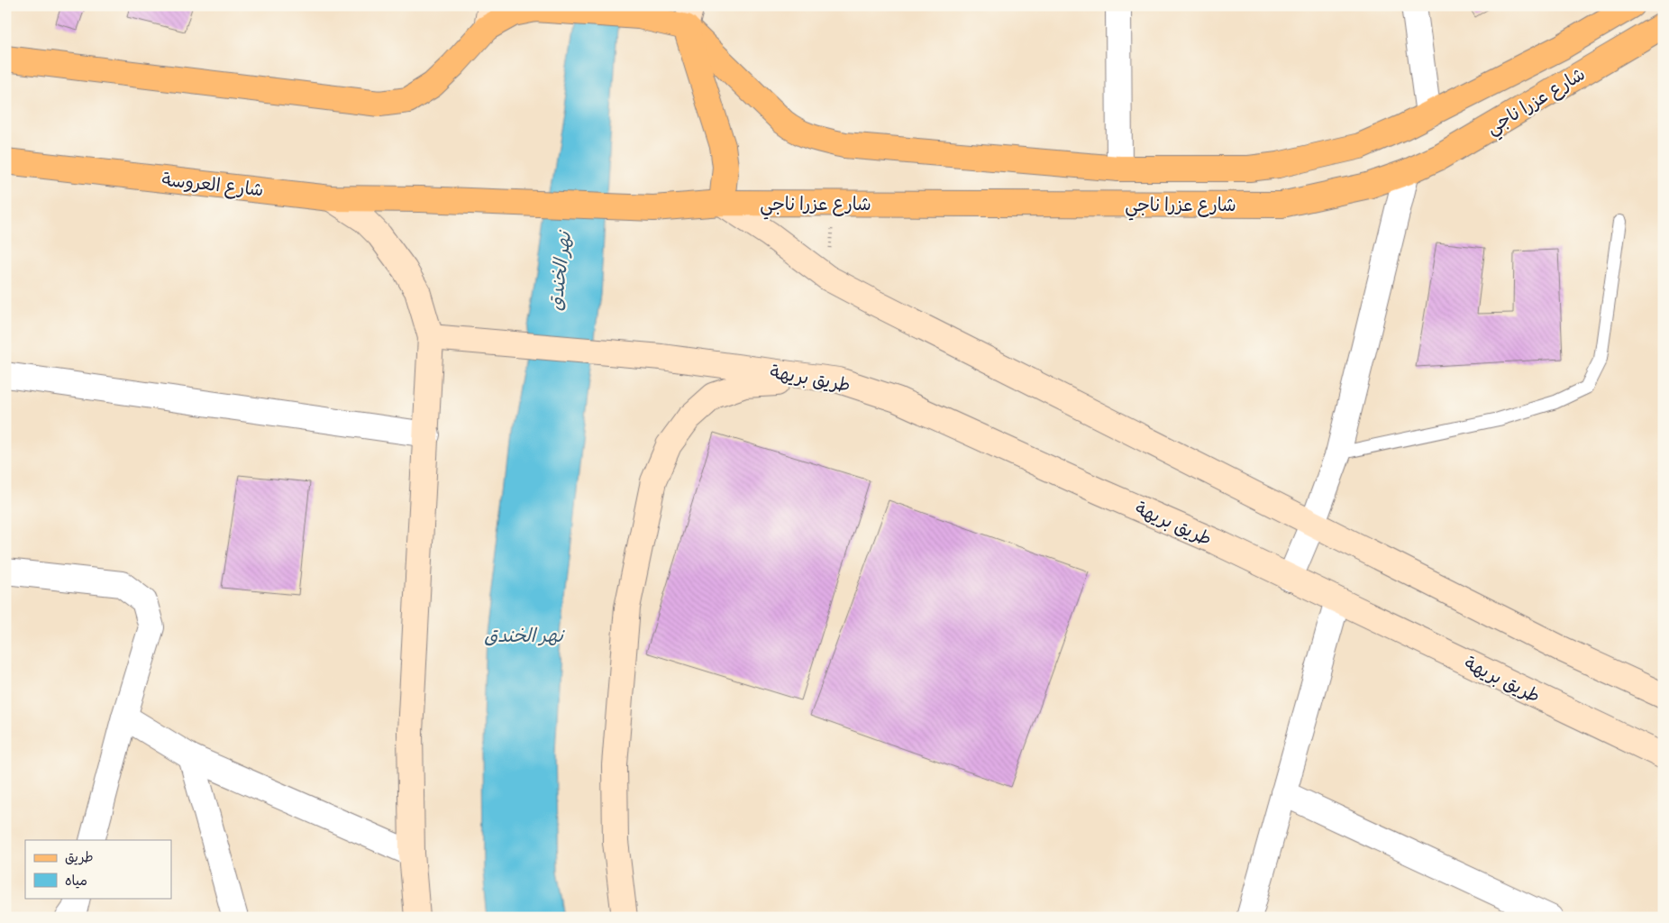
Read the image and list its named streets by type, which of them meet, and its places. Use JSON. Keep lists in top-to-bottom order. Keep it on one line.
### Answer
{"streets":{"main road":["شارع عزرا ناجي","شارع العروسة","طريق بريهة"]},"crossings":[["شارع عزرا ناجي","شارع العروسة"]],"water":["نهر الخندق"],"legend":["طريق","مياه"]}
